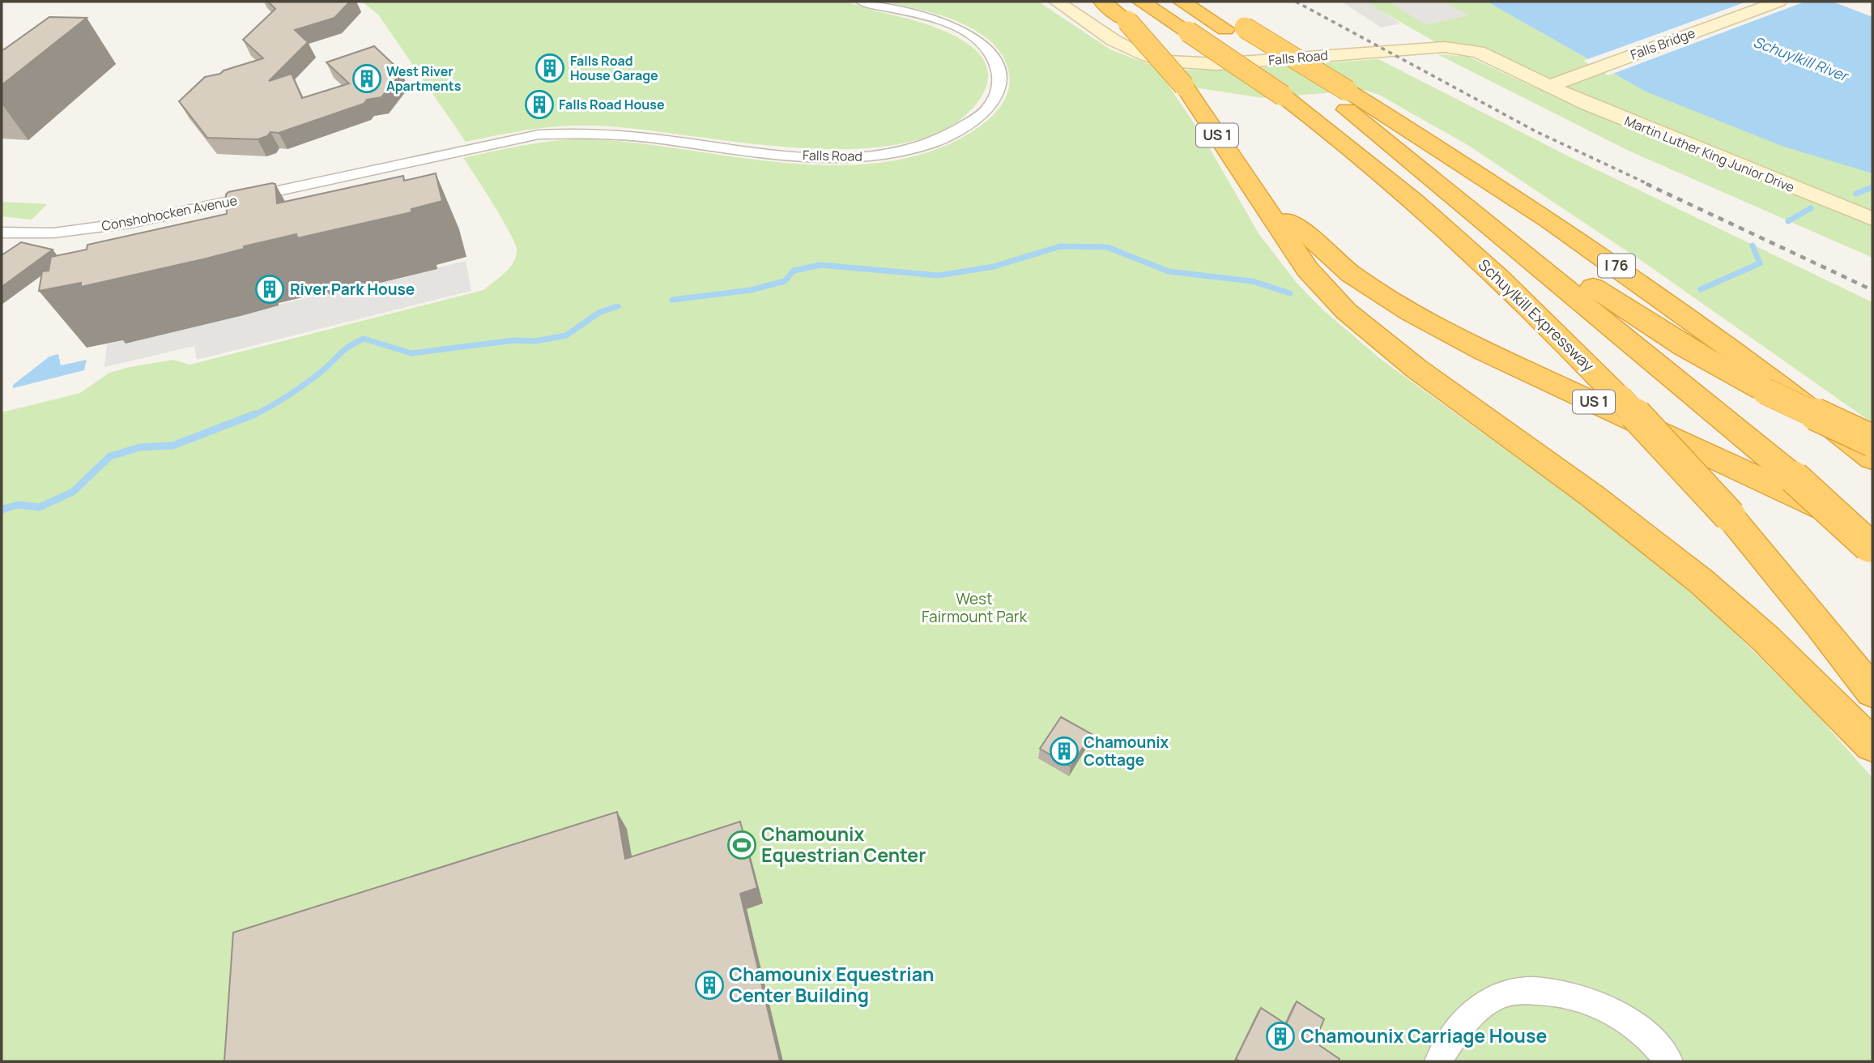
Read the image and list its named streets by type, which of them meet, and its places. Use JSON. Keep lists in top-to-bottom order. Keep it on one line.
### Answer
{"streets":{"highway":["US 1","I 76","Schuylkill Expressway"],"main road":["Falls Bridge","Falls Road","Martin Luther King Junior Drive"],"street":["Conshohocken Avenue"]},"crossings":[["Falls Bridge","Falls Road"],["Falls Bridge","Martin Luther King Junior Drive"],["Falls Road","Martin Luther King Junior Drive"],["Falls Road","Conshohocken Avenue"]],"water":["Schuylkill River"],"parks":["West Fairmount Park"],"places":{"building":["Falls Road House Garage","West River Apartments","Falls Road House","River Park House","Chamounix Cottage","Chamounix Equestrian Center Building","Chamounix Carriage House"],"sports":["Chamounix Equestrian Center"]}}
